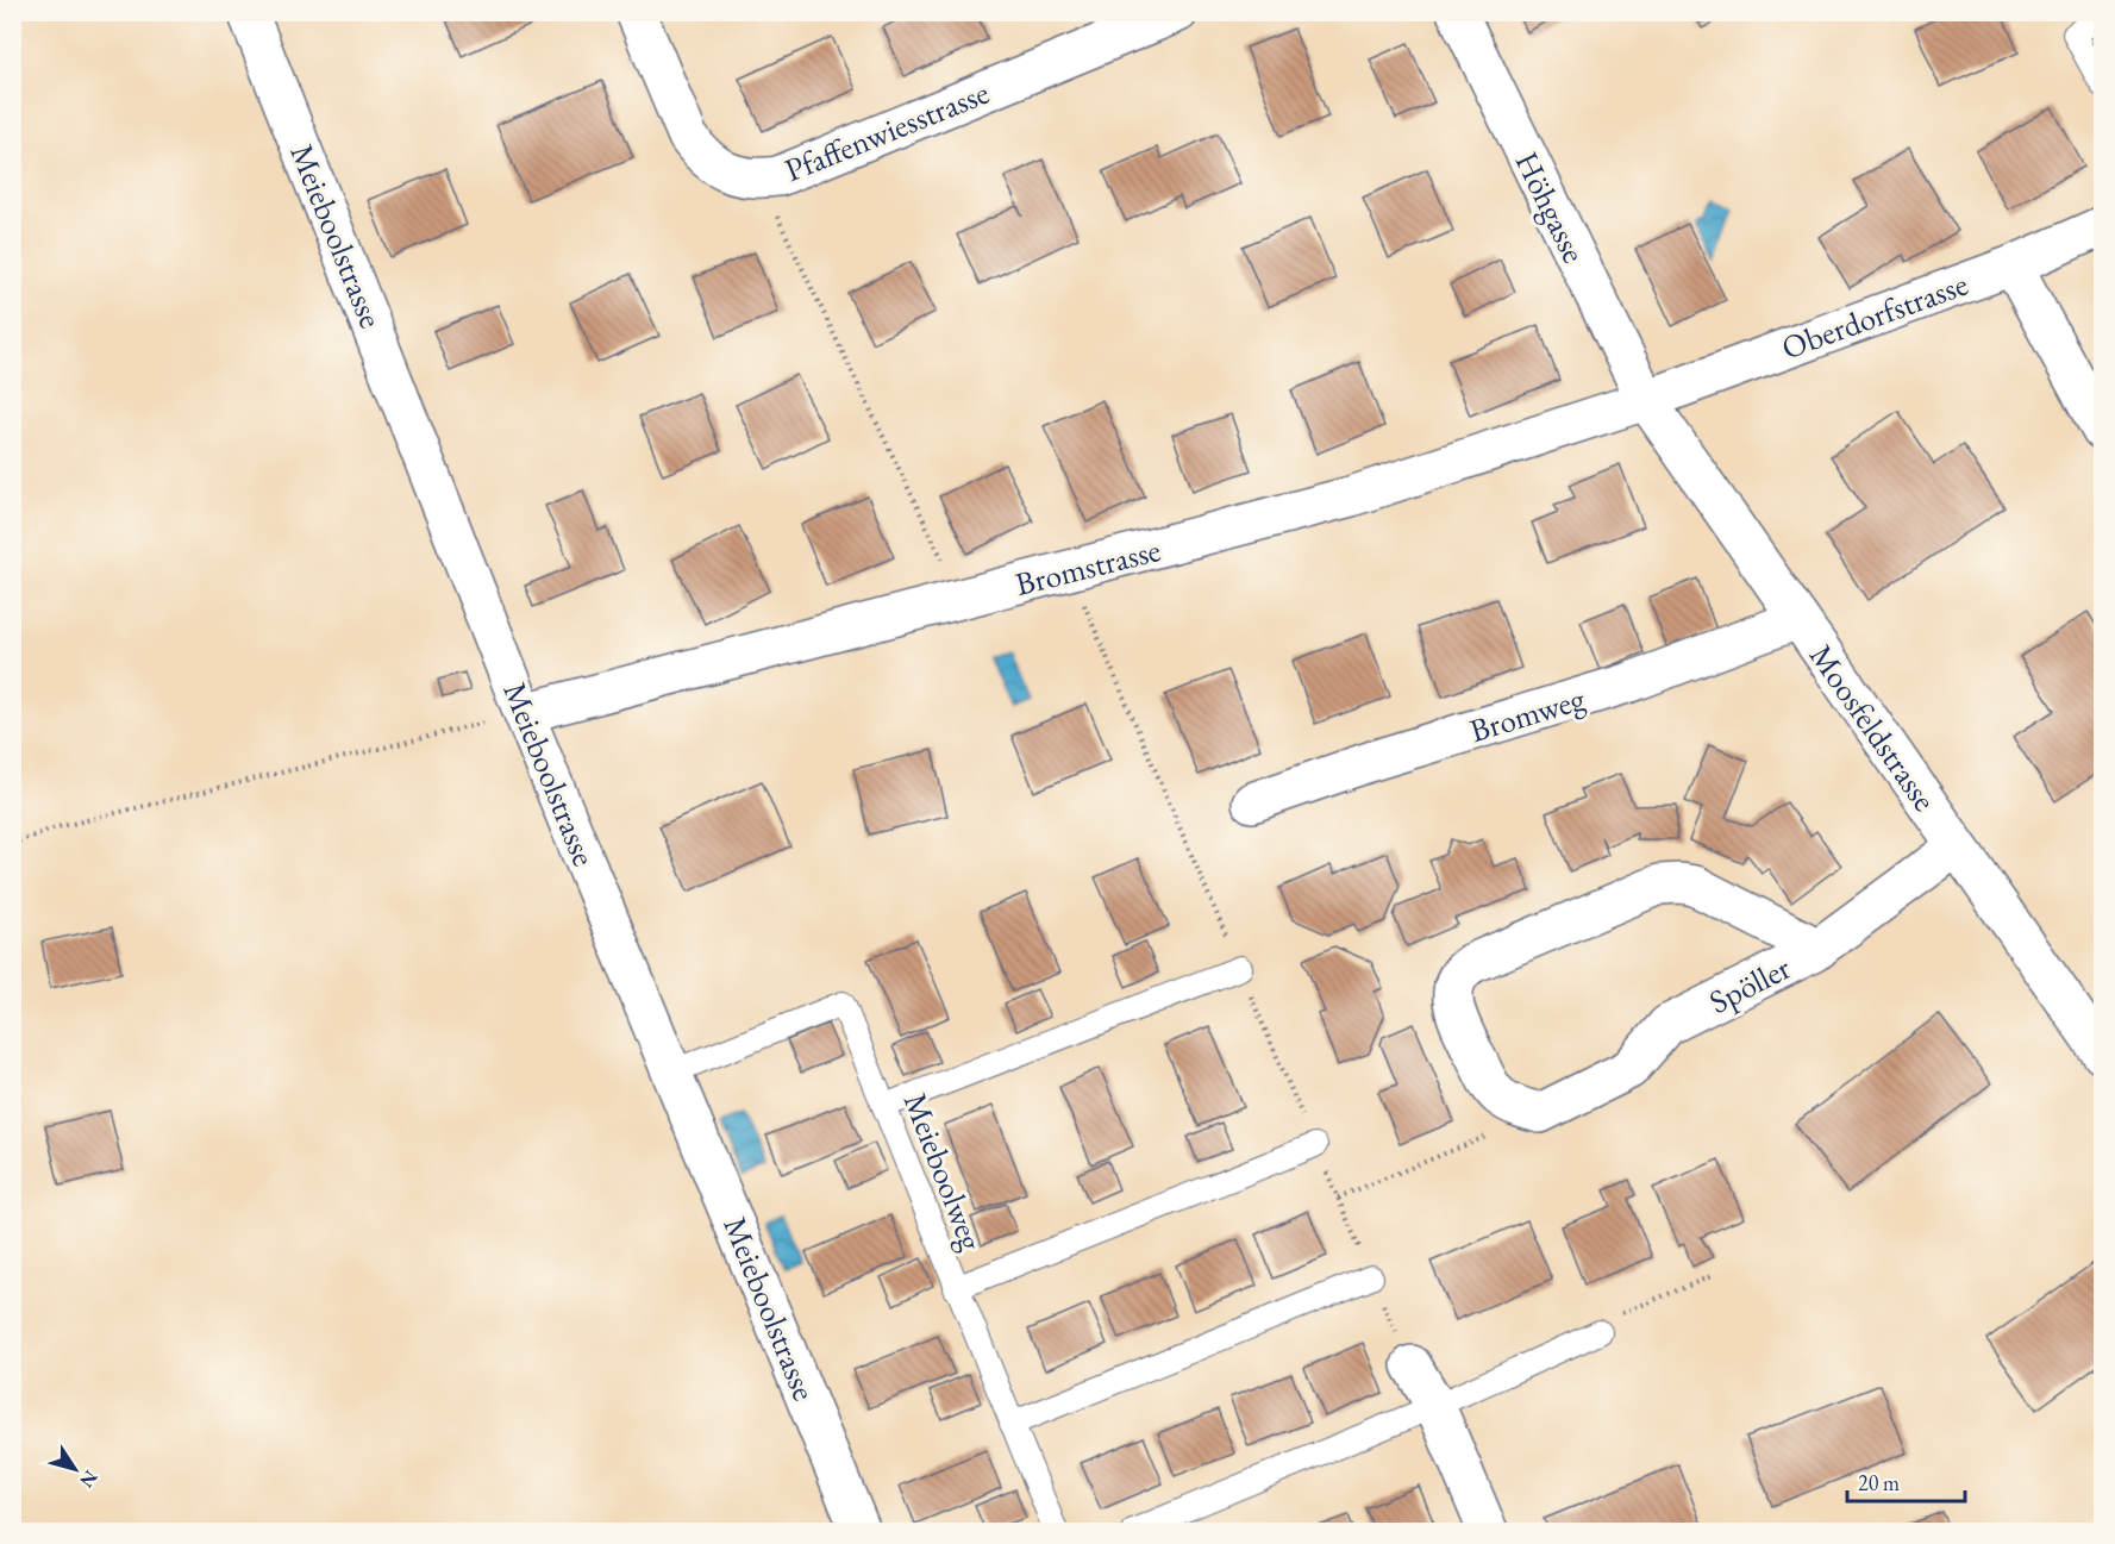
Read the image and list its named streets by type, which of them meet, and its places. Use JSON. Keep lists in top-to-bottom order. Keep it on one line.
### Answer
{"streets":{"street":["Pfaffenwiesstrasse","Höhgasse","Meieboolstrasse","Oberdorfstrasse","Bromstrasse","Bromweg","Moosfeldstrasse","Spöller"],"lane":["Meieboolweg"]},"crossings":[["Höhgasse","Oberdorfstrasse"],["Höhgasse","Bromstrasse"],["Höhgasse","Moosfeldstrasse"],["Meieboolstrasse","Bromstrasse"],["Meieboolstrasse","Meieboolweg"],["Oberdorfstrasse","Bromstrasse"],["Oberdorfstrasse","Moosfeldstrasse"],["Bromstrasse","Moosfeldstrasse"],["Bromweg","Moosfeldstrasse"],["Moosfeldstrasse","Spöller"]],"scale_bar":"20 m","north":"bottom right"}
